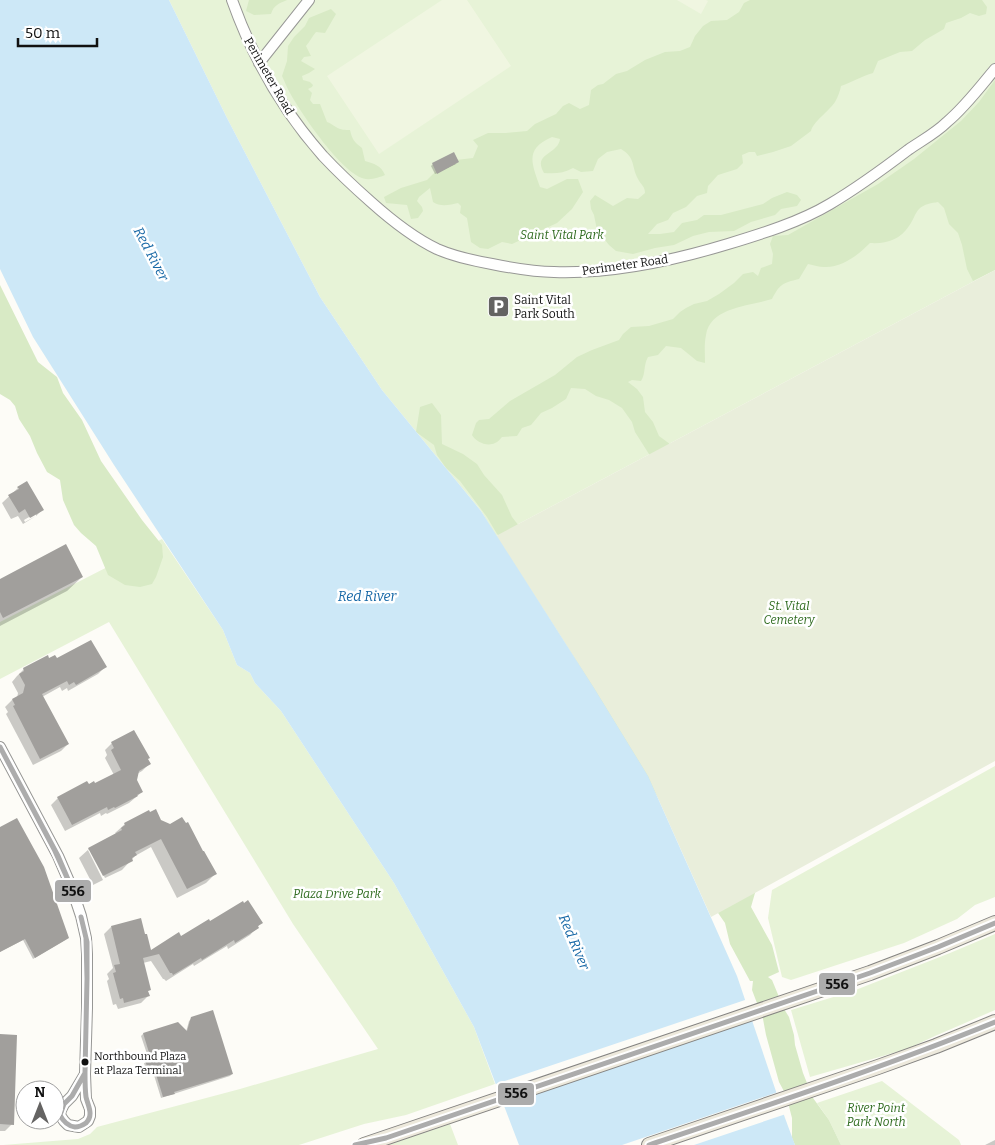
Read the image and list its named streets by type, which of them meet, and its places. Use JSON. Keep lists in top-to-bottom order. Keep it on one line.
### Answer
{"streets":{"street":["Perimeter Road"]},"water":["Red River"],"parks":["Saint Vital Park","St. Vital Cemetery","Plaza Drive Park","River Point Park North"],"places":{"parking":["Saint Vital Park South"],"other":["Northbound Plaza at Plaza Terminal"]},"lines":["transit line 556"],"scale_bar":"50 m","north":"top"}
